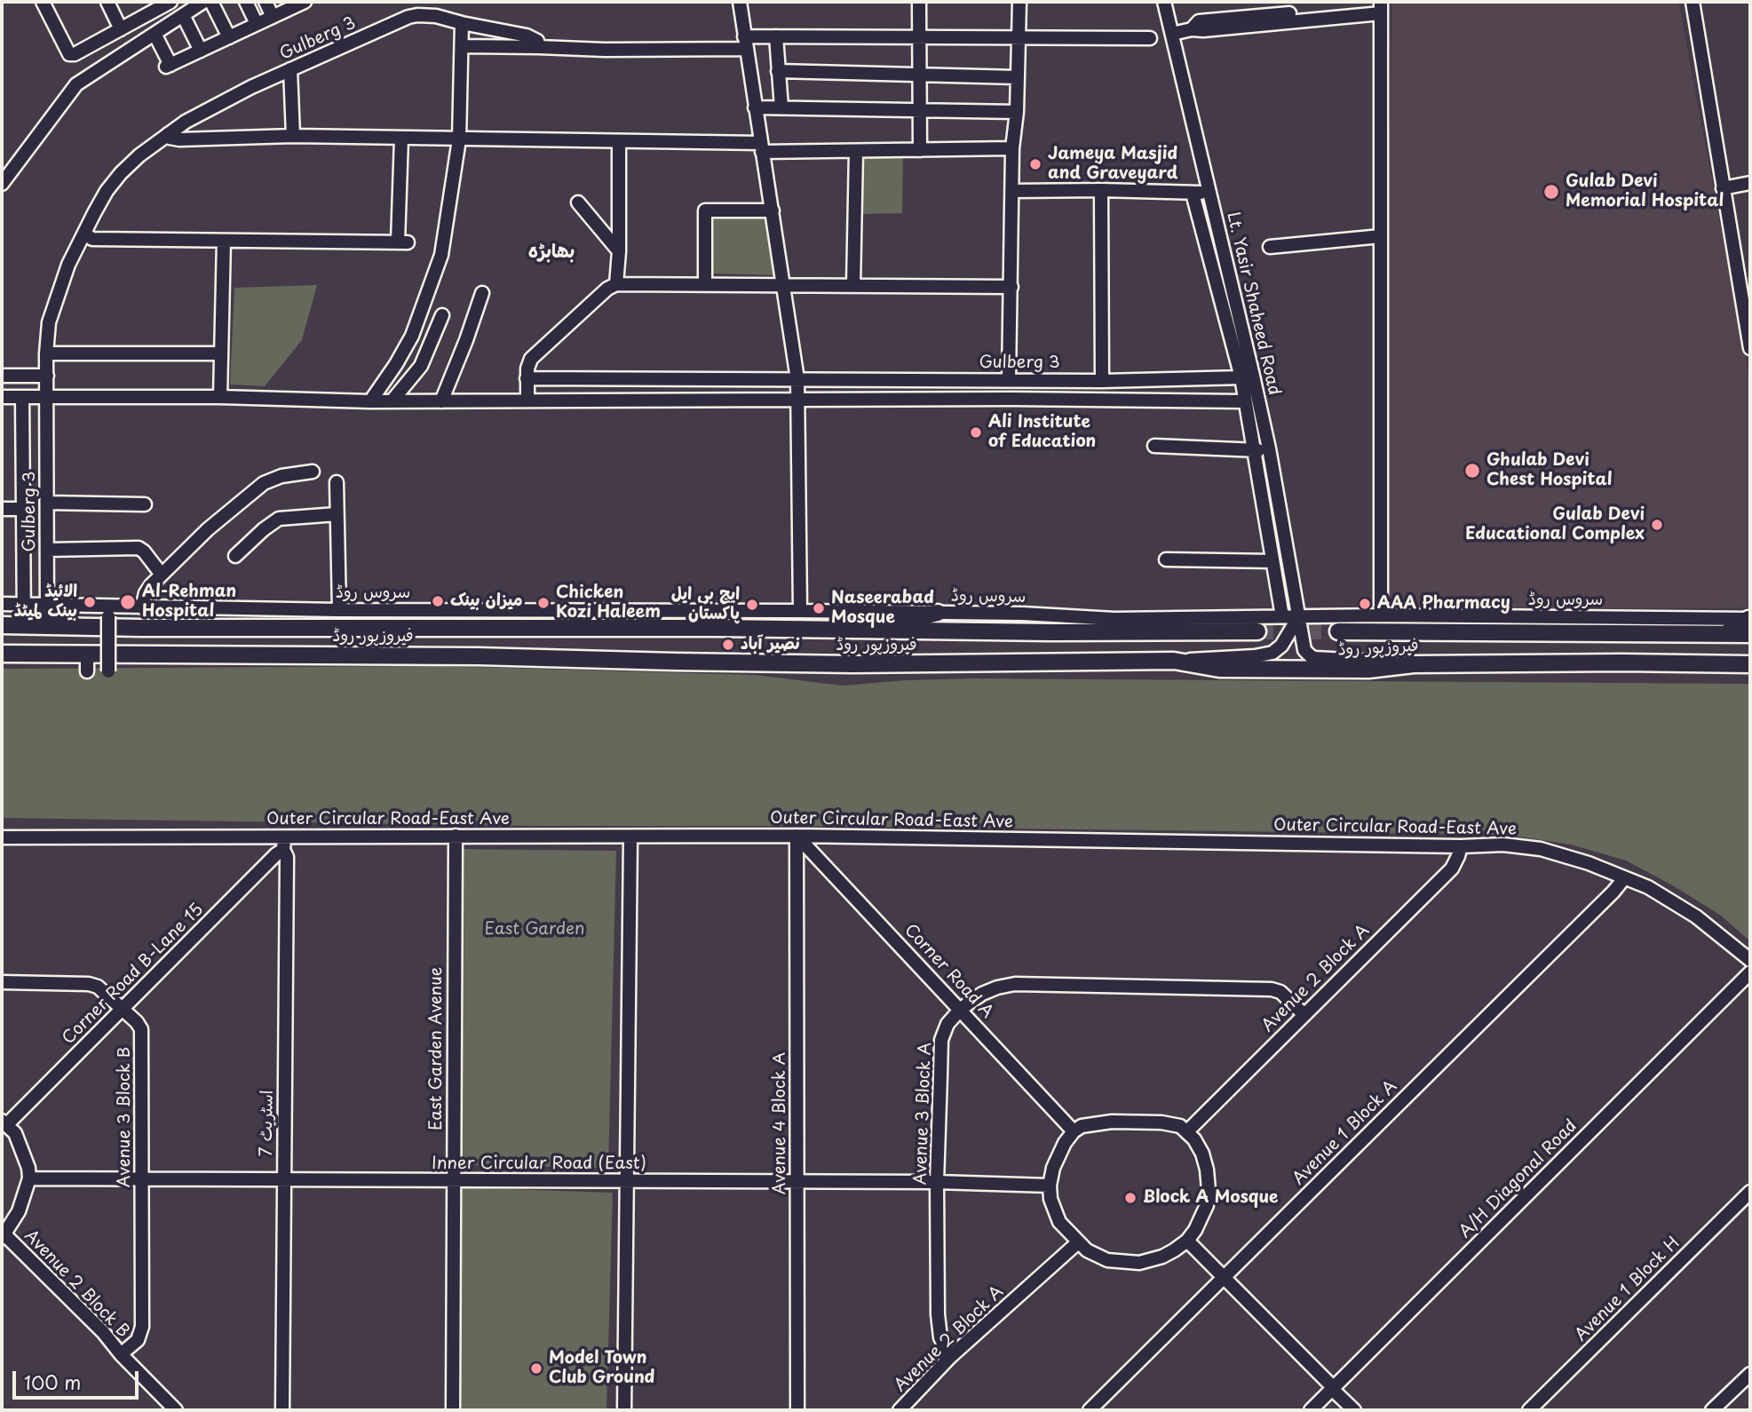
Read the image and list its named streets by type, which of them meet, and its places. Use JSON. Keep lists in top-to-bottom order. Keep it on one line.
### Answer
{"streets":{"main road":["فیروزپور روڈ"],"street":["Gulberg 3","Lt. Yasir Shaheed Road","سروس روڈ","Outer Circular Road-East Ave","Corner Road A","Corner Road B-Lane 15","Avenue 2 Block A","East Garden Avenue","Avenue 3 Block A","Avenue 3 Block B","اسٹریٹ 7","Avenue 4 Block A","Avenue 1 Block A","Inner Circular Road (East)","A/H Diagonal Road","Avenue 2 Block B","Avenue 1 Block H"]},"crossings":[["Gulberg 3","سروس روڈ"],["Gulberg 3","فیروزپور روڈ"],["Lt. Yasir Shaheed Road","سروس روڈ"],["Lt. Yasir Shaheed Road","فیروزپور روڈ"],["سروس روڈ","فیروزپور روڈ"],["Outer Circular Road-East Ave","Corner Road A"],["Outer Circular Road-East Ave","Corner Road B-Lane 15"],["Outer Circular Road-East Ave","Avenue 2 Block A"],["Outer Circular Road-East Ave","East Garden Avenue"],["Outer Circular Road-East Ave","اسٹریٹ 7"],["Outer Circular Road-East Ave","Avenue 4 Block A"],["Outer Circular Road-East Ave","Avenue 1 Block A"],["Corner Road A","Avenue 2 Block A"],["Corner Road A","Avenue 3 Block A"],["Corner Road A","Avenue 4 Block A"],["Corner Road A","Inner Circular Road (East)"],["Corner Road B-Lane 15","Avenue 3 Block B"],["Corner Road B-Lane 15","اسٹریٹ 7"],["Avenue 2 Block A","Avenue 3 Block A"],["Avenue 2 Block A","Inner Circular Road (East)"],["East Garden Avenue","Inner Circular Road (East)"],["Avenue 3 Block A","Inner Circular Road (East)"],["Avenue 3 Block B","Inner Circular Road (East)"],["Avenue 3 Block B","Avenue 2 Block B"],["اسٹریٹ 7","Inner Circular Road (East)"],["Avenue 4 Block A","Inner Circular Road (East)"]],"districts":["بھابڑہ"],"parks":["East Garden"],"places":["Jameya Masjid and Graveyard","Gulab Devi Memorial Hospital","Ali Institute of Education","Ghulab Devi Chest Hospital","Gulab Devi Educational Complex","میزان بینک","الائیڈ بینک لمیٹڈ","Al-Rehman Hospital","Chicken Kozi Haleem","AAA Pharmacy","ایچ بی ایل پاکستان","Naseerabad Mosque","نصیر آباد","Block A Mosque","Model Town Club Ground"],"scale_bar":"100 m"}
